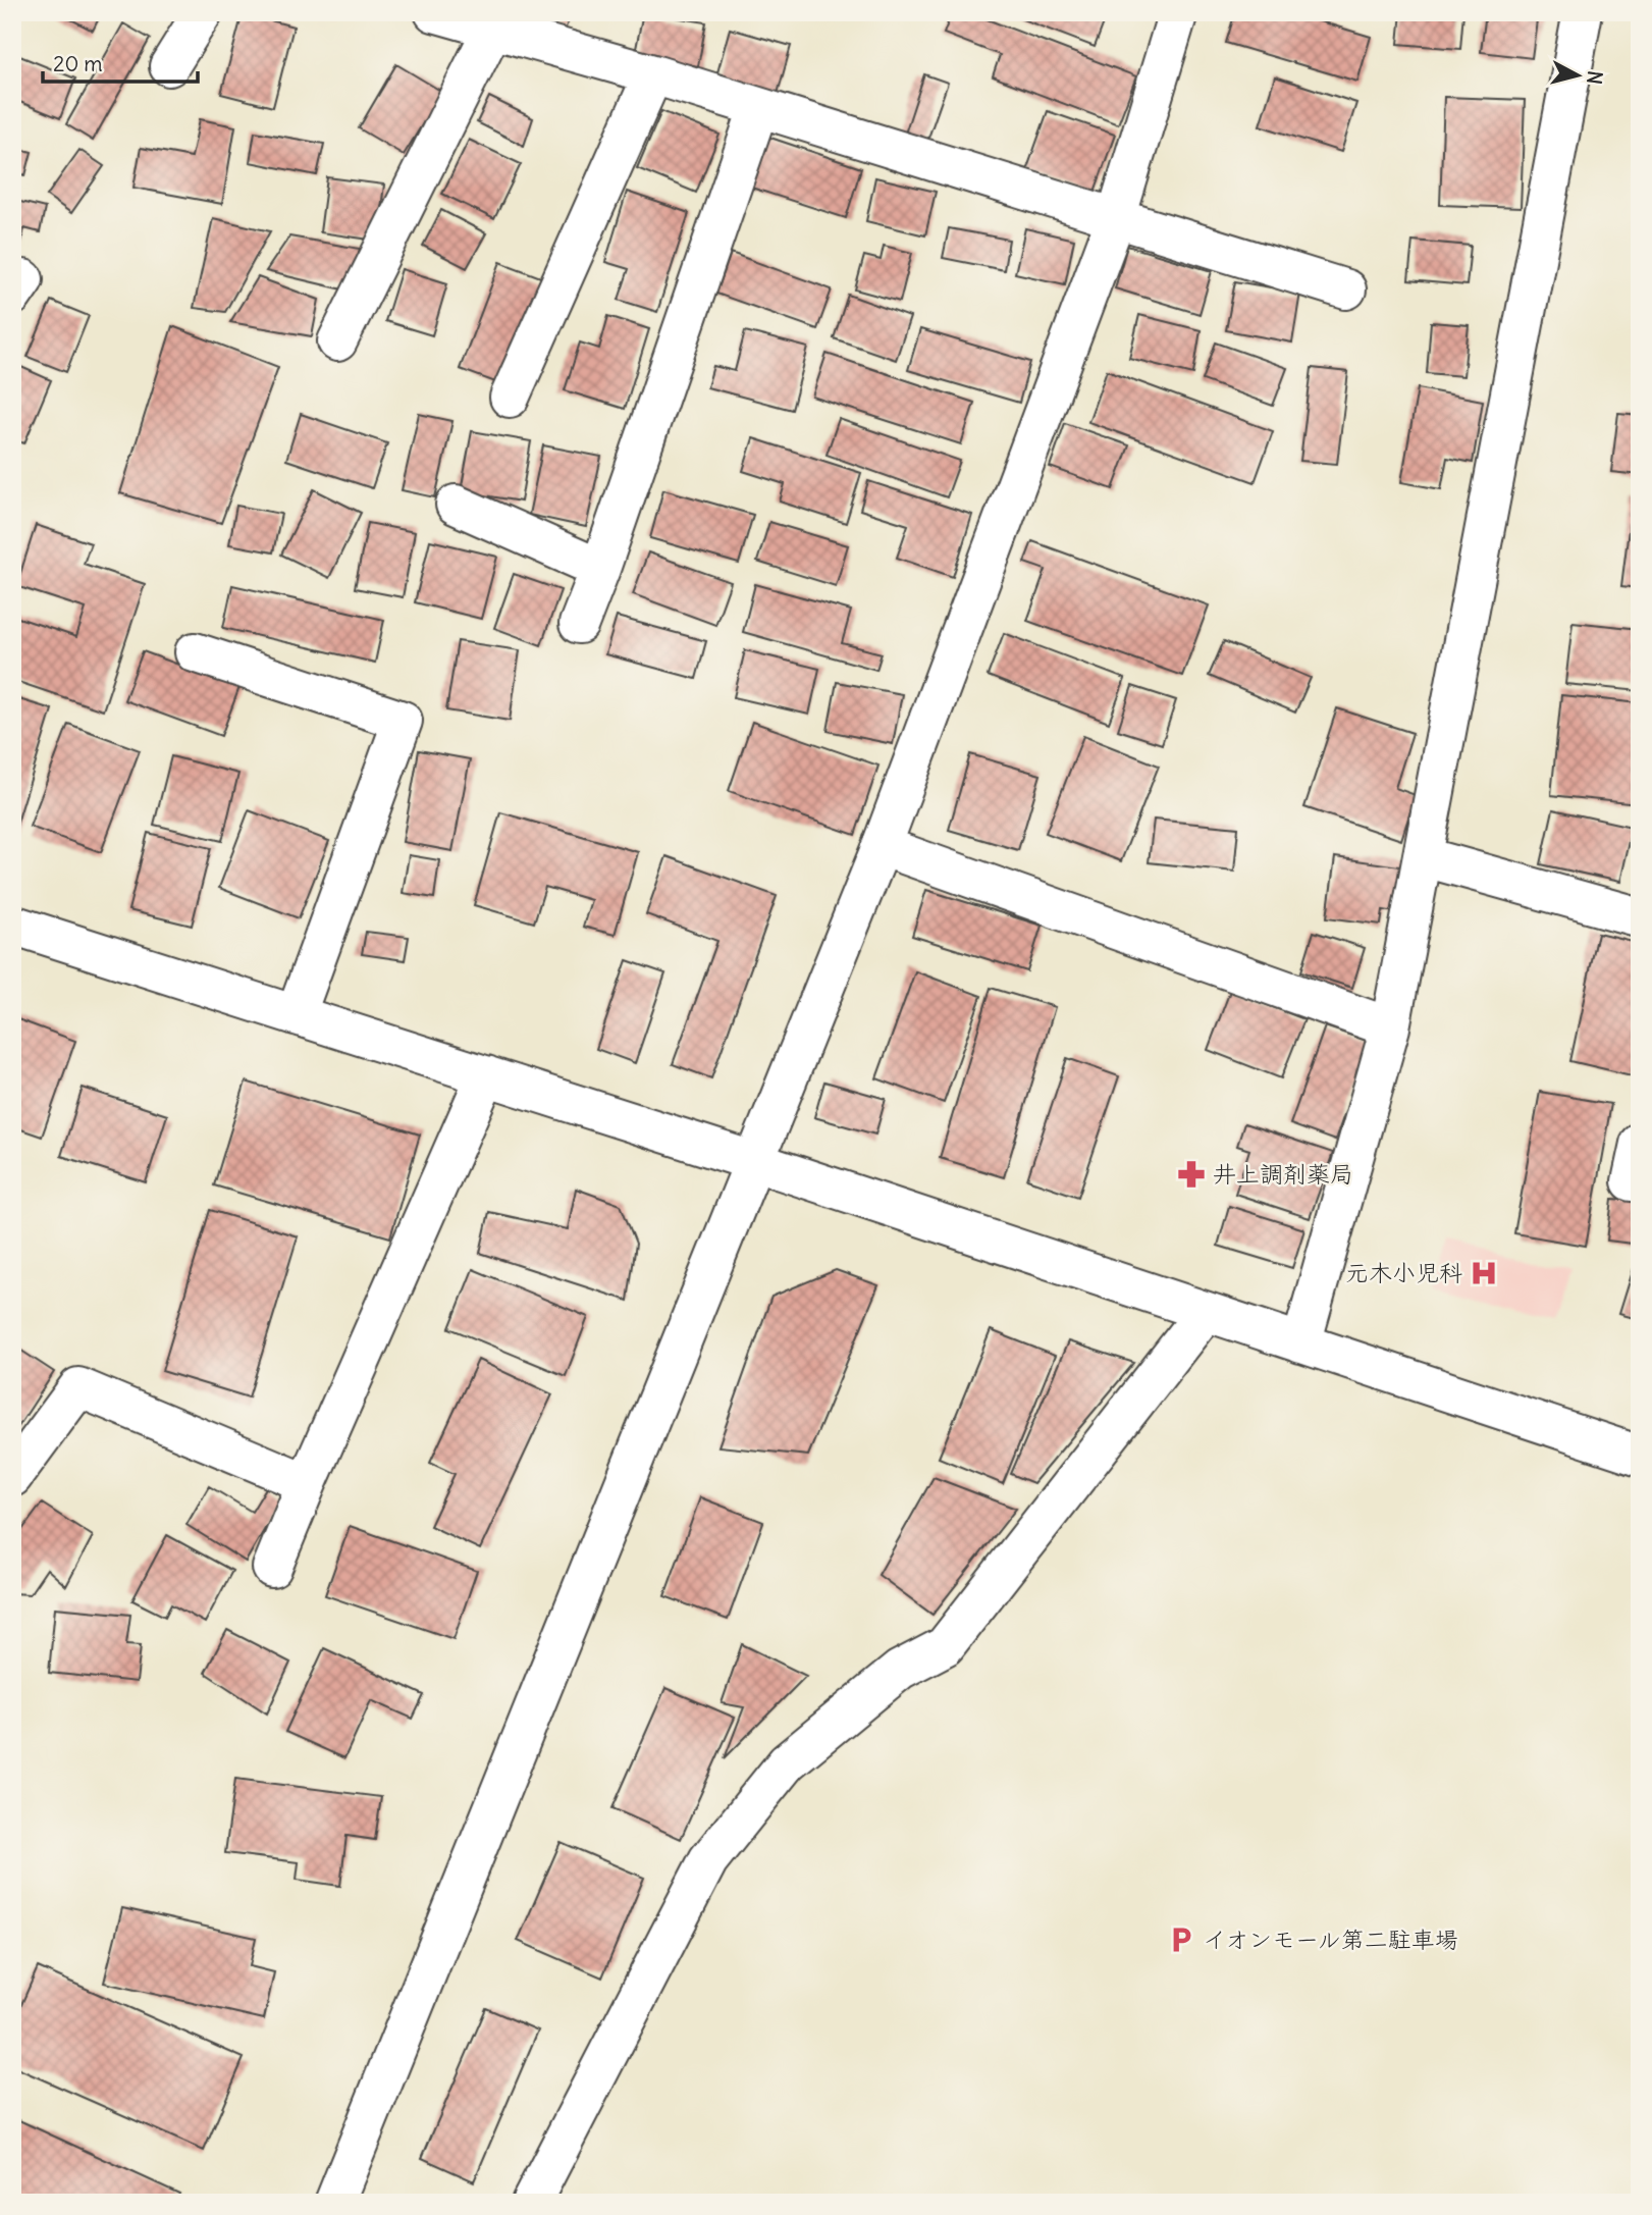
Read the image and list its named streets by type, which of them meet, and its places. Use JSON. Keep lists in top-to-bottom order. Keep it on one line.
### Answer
{"places":{"pharmacy":["井上調剤薬局"],"hospital":["元木小児科"],"parking":["イオンモール第二駐車場"]},"scale_bar":"20 m","north":"right"}
